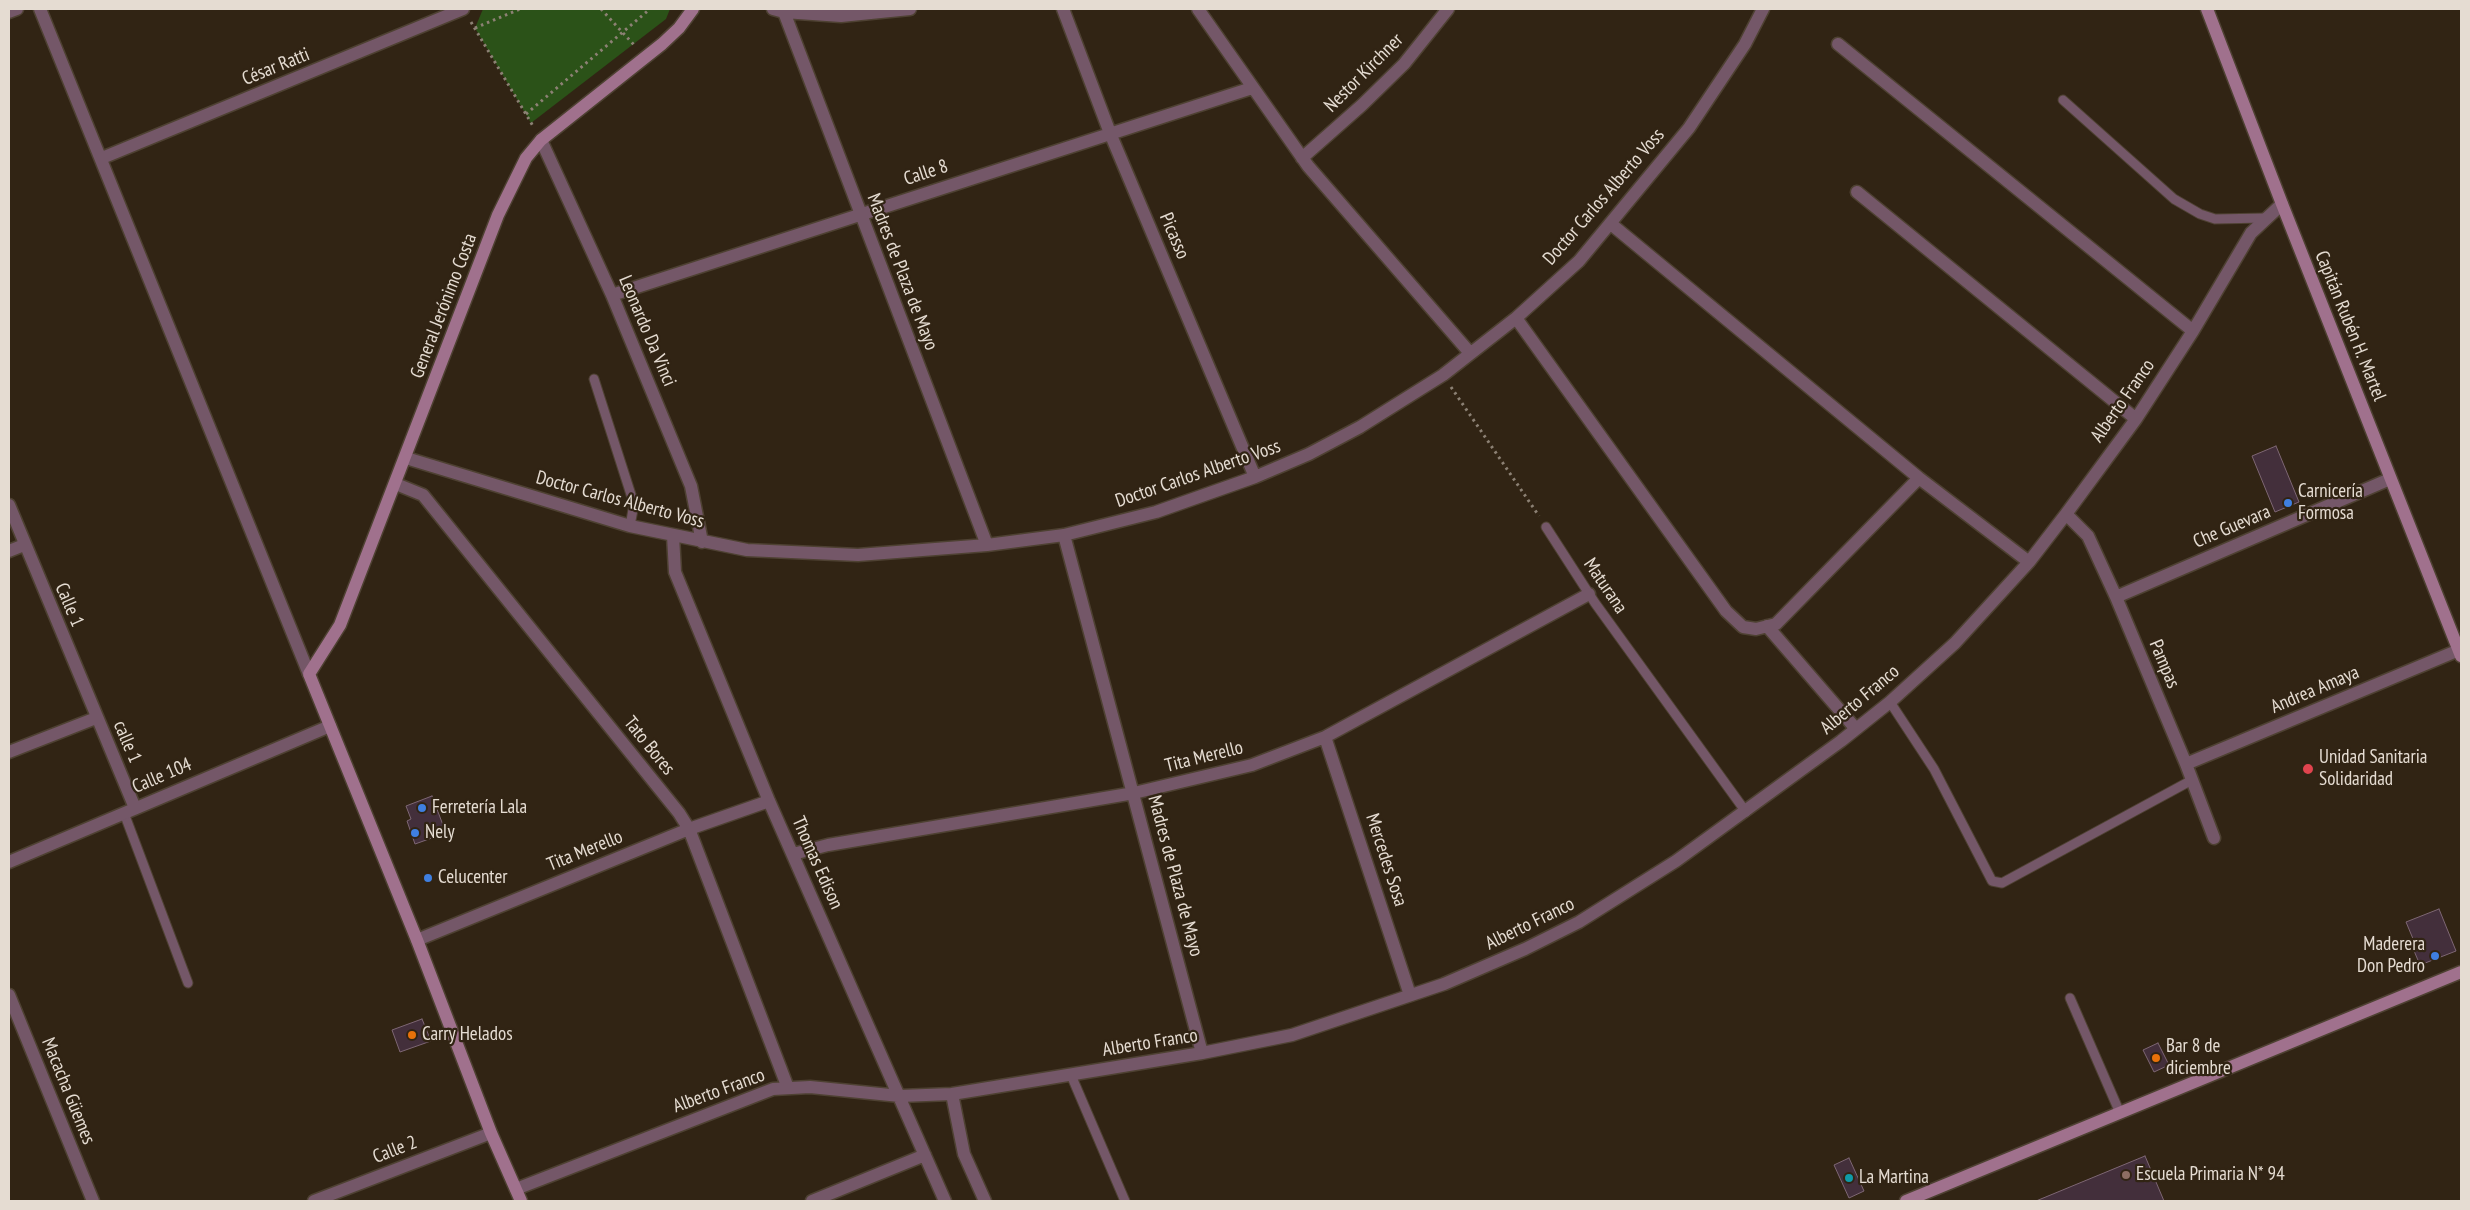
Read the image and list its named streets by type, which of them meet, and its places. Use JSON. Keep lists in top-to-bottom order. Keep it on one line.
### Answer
{"streets":{"street":["César Ratti","Nestor Kirchner","Calle 8","Doctor Carlos Alberto Voss","Picasso","Madres de Plaza de Mayo","General Jerónimo Costa","Capitán Rubén H. Martel","Leonardo Da Vinci","Alberto Franco","Che Guevara","Calle 1","Pampas","Andrea Amaya","calle 1","Tato Bores","Tita Merello","Calle 104","Mercedes Sosa","Thomas Edison","Macacha Güemes","Calle 2"],"lane":["Maturana"]},"crossings":[["Calle 8","Picasso"],["Calle 8","Madres de Plaza de Mayo"],["Calle 8","Leonardo Da Vinci"],["Doctor Carlos Alberto Voss","Picasso"],["Doctor Carlos Alberto Voss","Madres de Plaza de Mayo"],["Doctor Carlos Alberto Voss","General Jerónimo Costa"],["Doctor Carlos Alberto Voss","Leonardo Da Vinci"],["Doctor Carlos Alberto Voss","Thomas Edison"],["Madres de Plaza de Mayo","Alberto Franco"],["Madres de Plaza de Mayo","Tita Merello"],["General Jerónimo Costa","Leonardo Da Vinci"],["General Jerónimo Costa","Tato Bores"],["Capitán Rubén H. Martel","Alberto Franco"],["Capitán Rubén H. Martel","Che Guevara"],["Capitán Rubén H. Martel","Andrea Amaya"],["Alberto Franco","Maturana"],["Alberto Franco","Pampas"],["Alberto Franco","Tato Bores"],["Alberto Franco","Mercedes Sosa"],["Alberto Franco","Thomas Edison"],["Che Guevara","Pampas"],["Maturana","Tita Merello"],["Calle 1","calle 1"],["Pampas","Andrea Amaya"],["calle 1","Calle 104"],["Tato Bores","Tita Merello"],["Tita Merello","Mercedes Sosa"],["Tita Merello","Thomas Edison"]],"places":["Carnicería Formosa","Unidad Sanitaria Solidaridad","Ferretería Lala","Nely","Celucenter","Maderera Don Pedro","Carry Helados","Bar 8 de diciembre","Escuela Primaria N* 94","La Martina"]}
